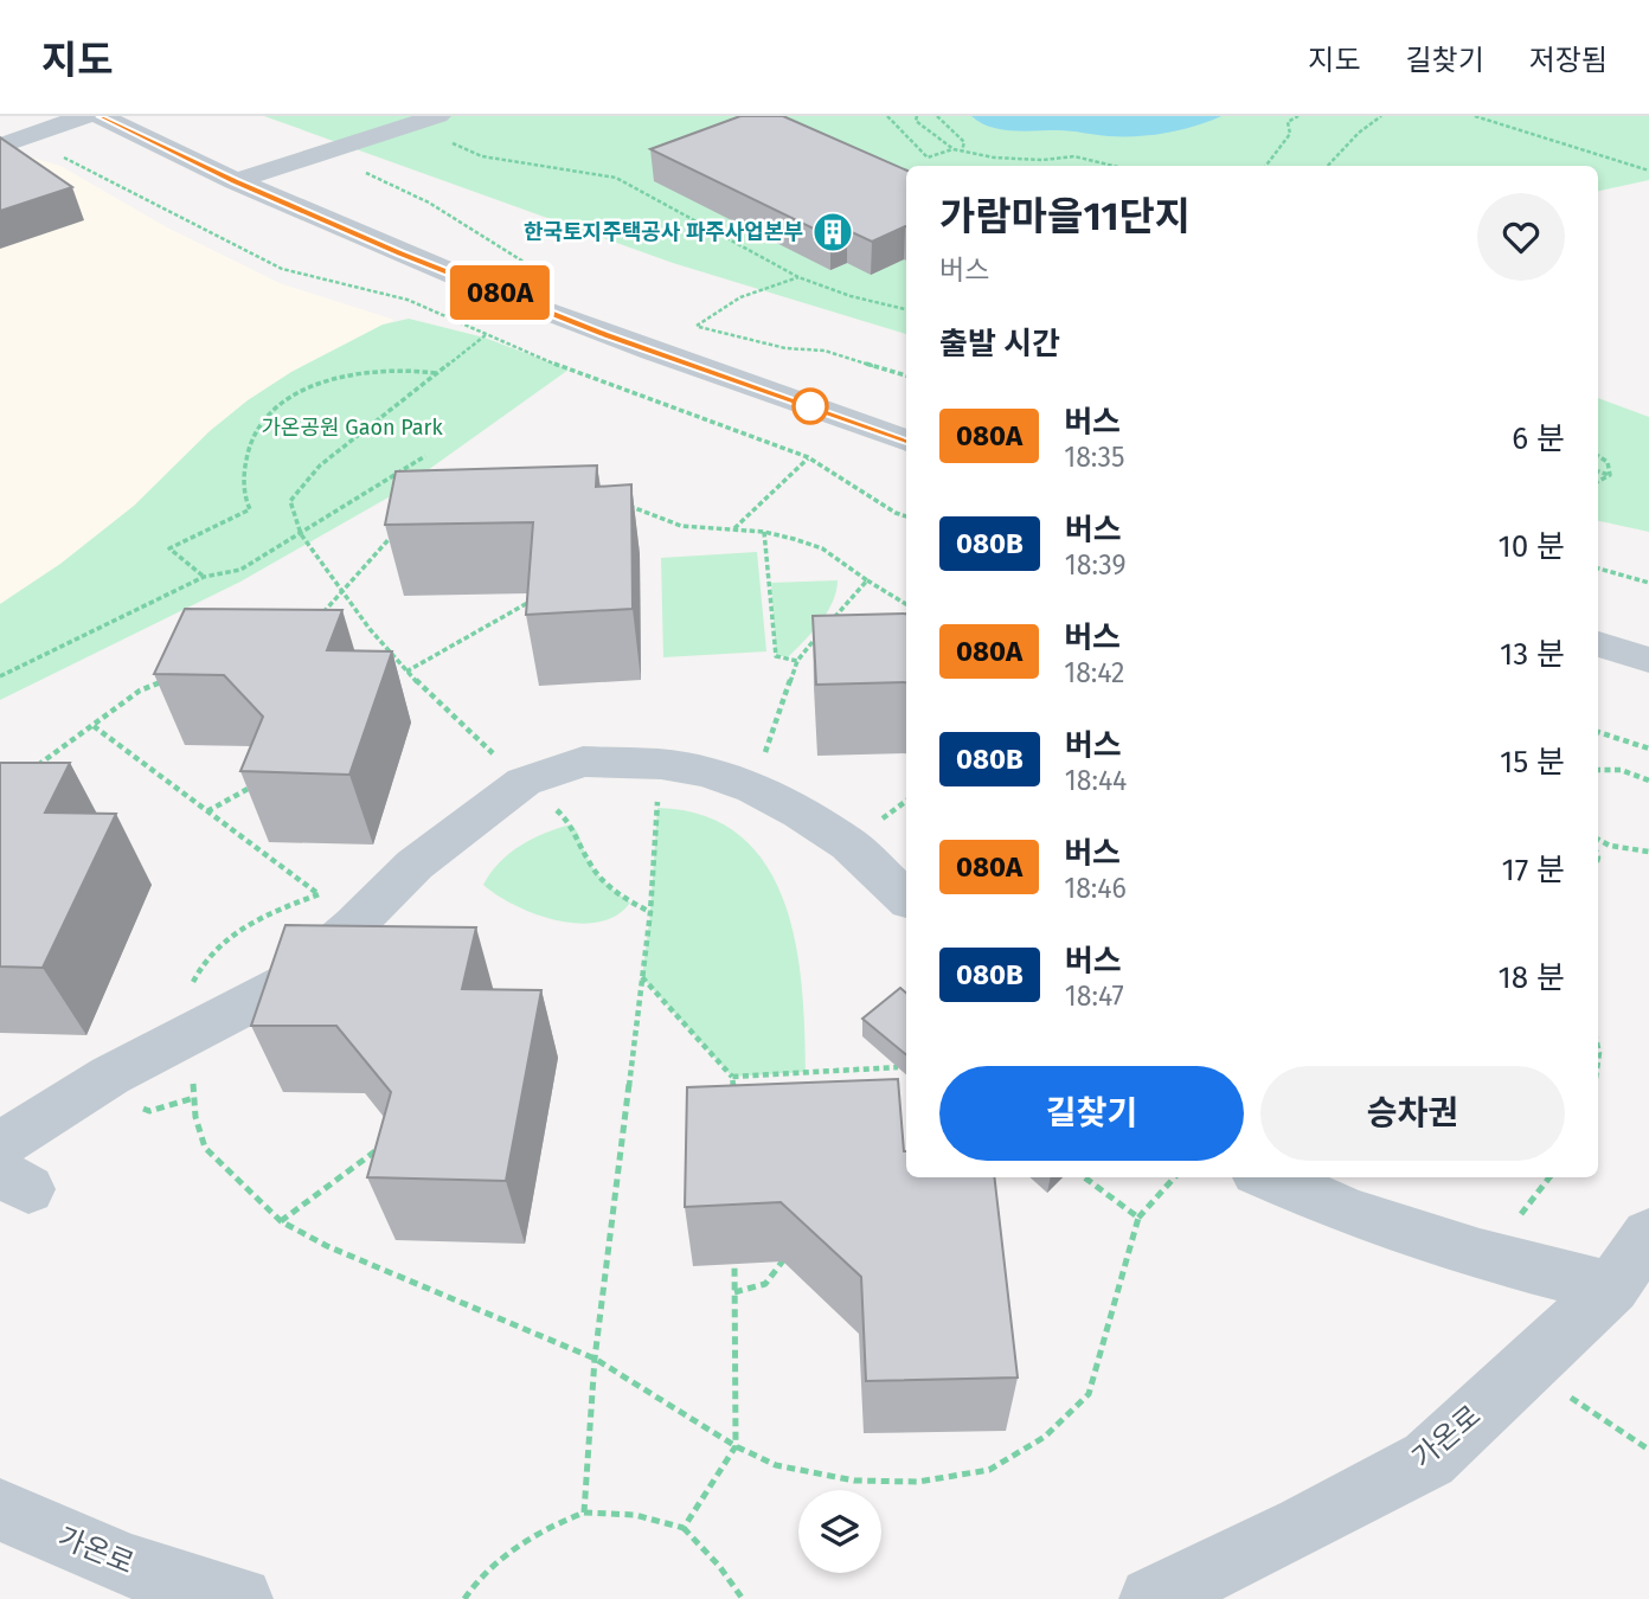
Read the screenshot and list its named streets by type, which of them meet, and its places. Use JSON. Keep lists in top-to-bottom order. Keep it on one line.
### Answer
{"streets":{"street":["가온로"]},"parks":["가온공원 Gaon Park"],"places":{"building":["한국토지주택공사 파주사업본부"]},"lines":["bus line 080A"],"page":{"header":"지도","nav":["지도","길찾기","저장됨"],"on_map":"080A","heading":[["가람마을11단지","버스"],"출발 시간"],"list":[{"mark":"080A","name":"버스","note":"18:35","value":"6 분"},{"mark":"080B","name":"버스","note":"18:39","value":"10 분"},{"mark":"080A","name":"버스","note":"18:42","value":"13 분"},{"mark":"080B","name":"버스","note":"18:44","value":"15 분"},{"mark":"080A","name":"버스","note":"18:46","value":"17 분"},{"mark":"080B","name":"버스","note":"18:47","value":"18 분"}],"buttons":["길찾기","승차권"]}}
